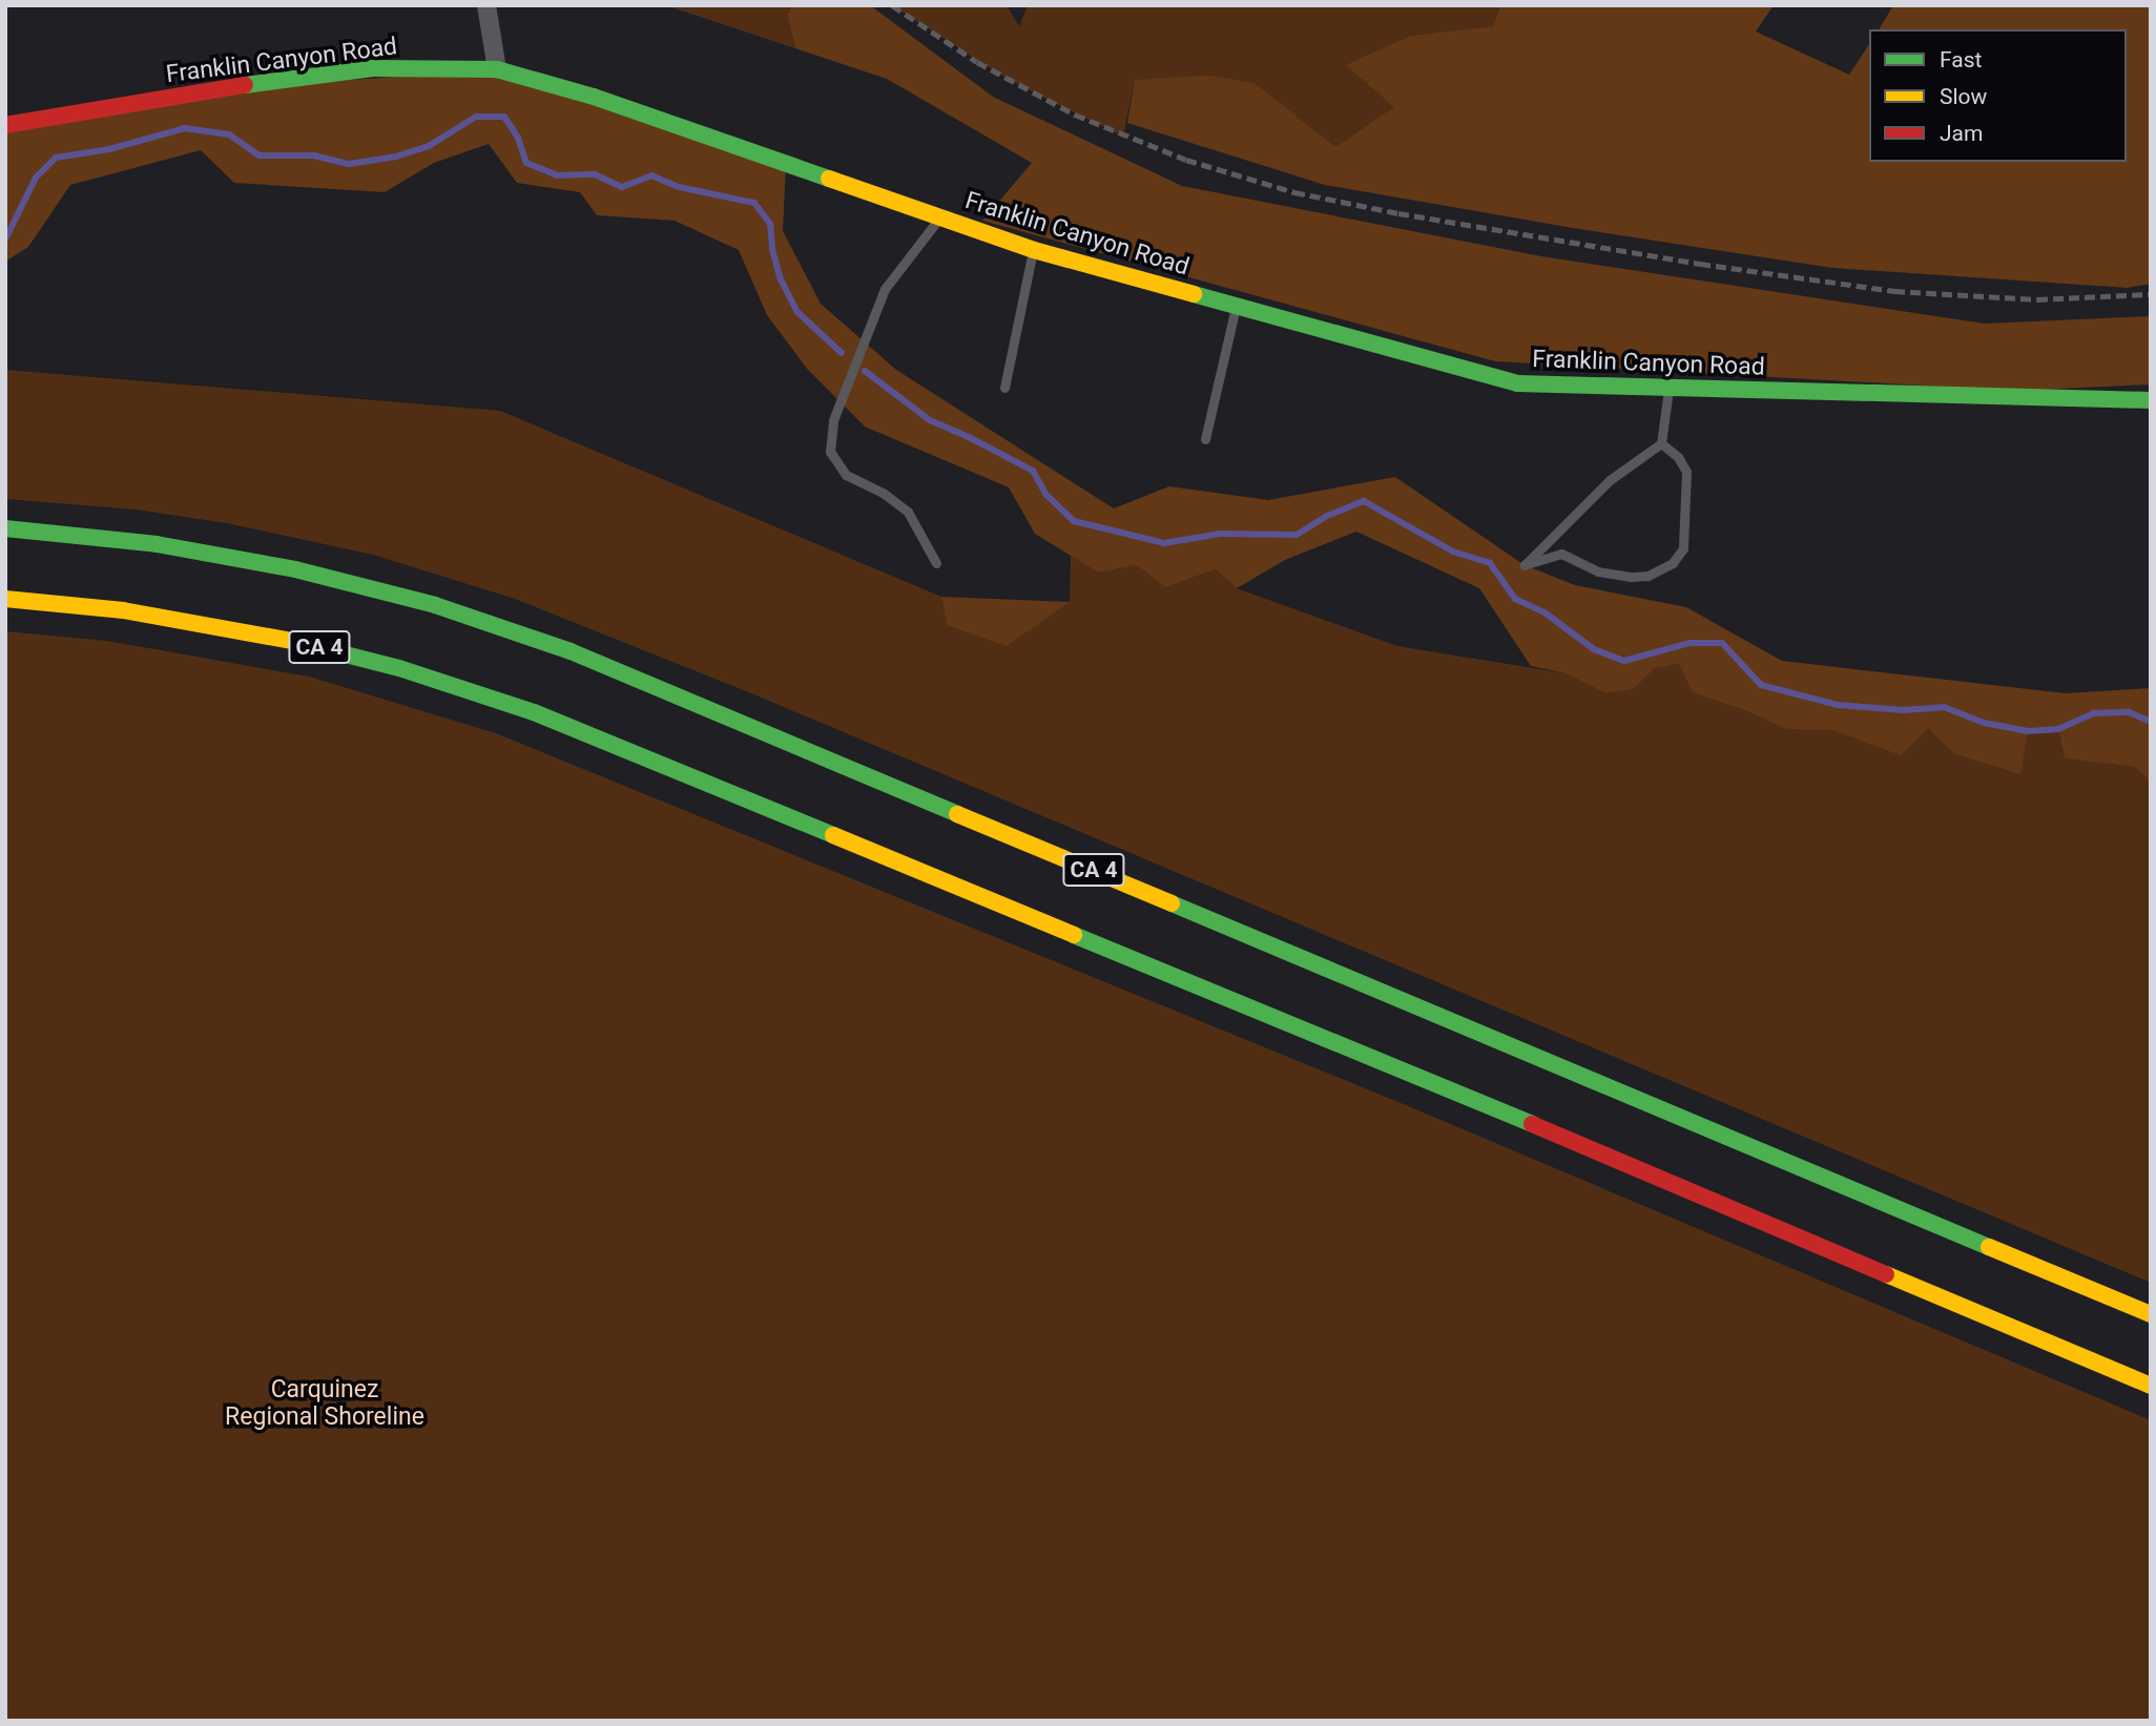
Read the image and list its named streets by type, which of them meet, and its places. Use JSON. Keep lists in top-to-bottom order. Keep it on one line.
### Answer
{"streets":{"main road":["Franklin Canyon Road","CA 4"]},"parks":["Carquinez Regional Shoreline"],"legend":["Fast","Slow","Jam"]}
